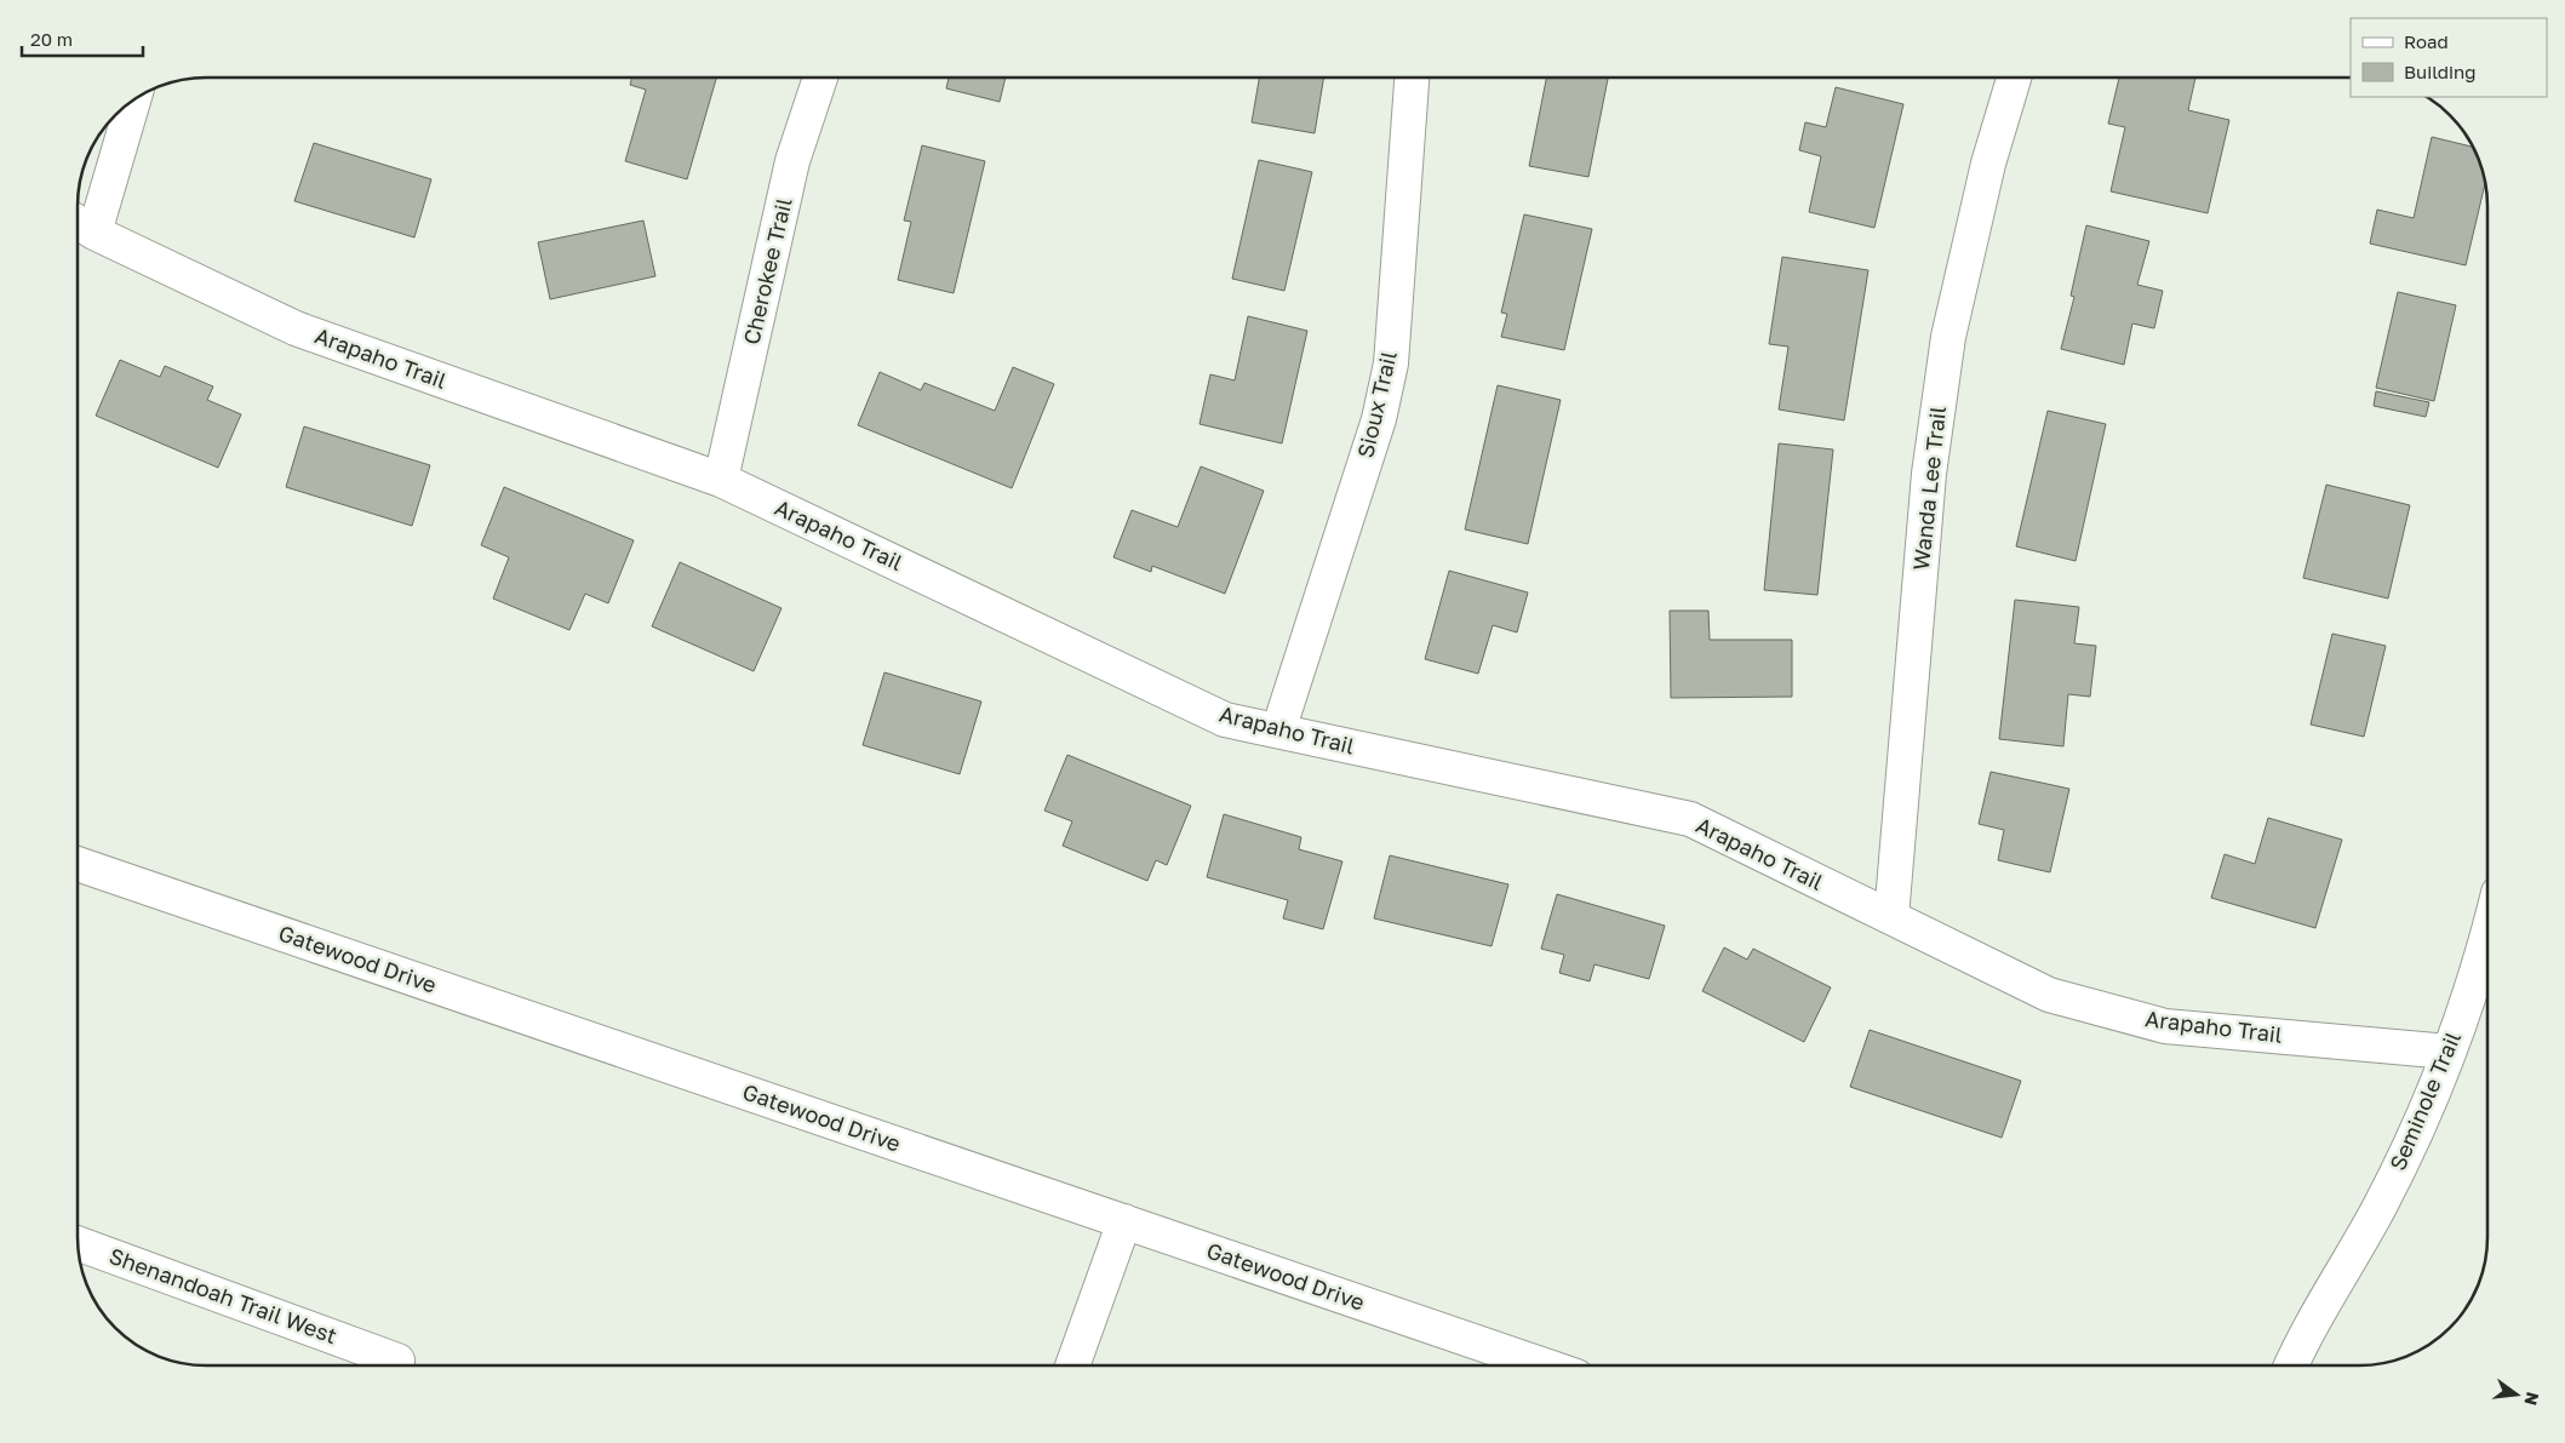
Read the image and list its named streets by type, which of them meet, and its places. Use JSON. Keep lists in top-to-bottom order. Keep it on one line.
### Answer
{"streets":{"street":["Cherokee Trail","Arapaho Trail","Sioux Trail","Wanda Lee Trail","Gatewood Drive","Seminole Trail","Shenandoah Trail West"]},"crossings":[["Cherokee Trail","Arapaho Trail"],["Arapaho Trail","Sioux Trail"],["Arapaho Trail","Wanda Lee Trail"],["Arapaho Trail","Seminole Trail"]],"legend":["Road","Building"],"scale_bar":"20 m","north":"right"}
